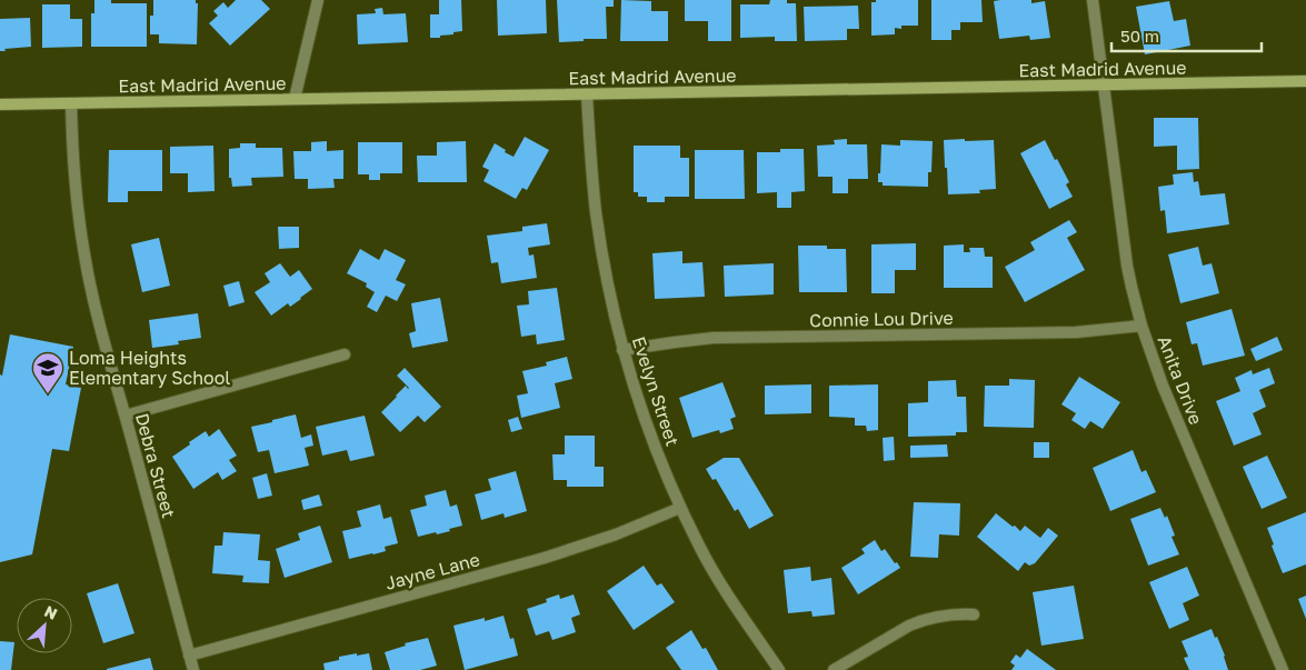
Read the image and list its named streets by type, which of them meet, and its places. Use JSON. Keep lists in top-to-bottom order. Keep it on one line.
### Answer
{"streets":{"street":["East Madrid Avenue","Connie Lou Drive","Anita Drive","Evelyn Street","Debra Street","Jayne Lane"]},"crossings":[["East Madrid Avenue","Anita Drive"],["East Madrid Avenue","Evelyn Street"],["East Madrid Avenue","Debra Street"],["Connie Lou Drive","Anita Drive"],["Connie Lou Drive","Evelyn Street"],["Evelyn Street","Jayne Lane"],["Debra Street","Jayne Lane"]],"places":{"school or university":["Loma Heights Elementary School"]},"scale_bar":"50 m","north":"top right"}
